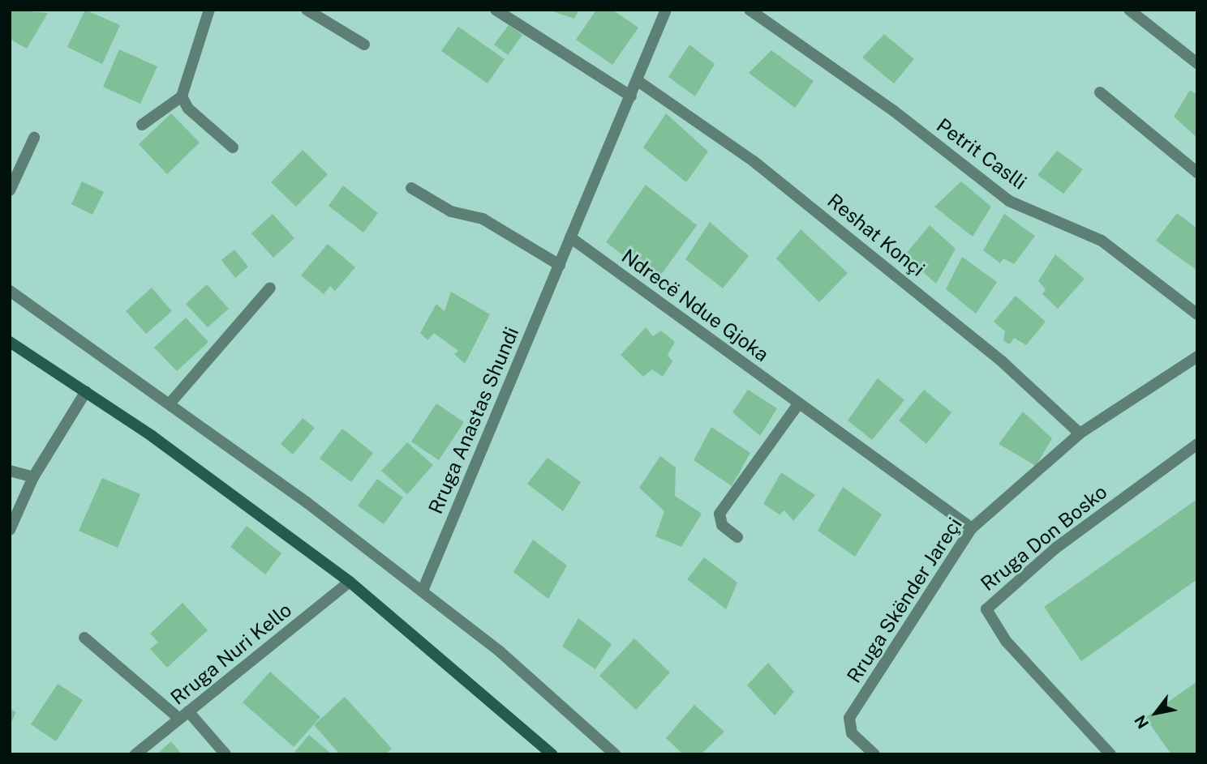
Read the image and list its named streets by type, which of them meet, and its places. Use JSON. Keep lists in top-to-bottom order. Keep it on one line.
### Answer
{"streets":{"street":["Petrit Caslli","Reshat Konçi","Ndrecë Ndue Gjoka","Rruga Anastas Shundi","Rruga Don Bosko","Rruga Skënder Jareçi","Rruga Nuri Kello"]},"crossings":[["Reshat Konçi","Rruga Anastas Shundi"],["Reshat Konçi","Rruga Skënder Jareçi"],["Ndrecë Ndue Gjoka","Rruga Anastas Shundi"],["Ndrecë Ndue Gjoka","Rruga Skënder Jareçi"]],"north":"bottom left"}
